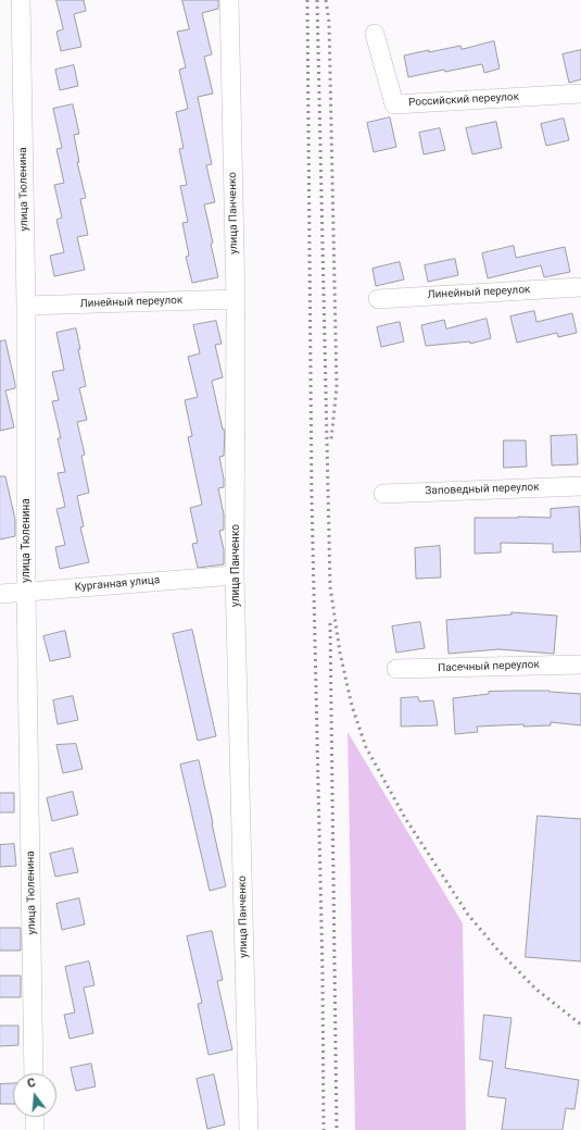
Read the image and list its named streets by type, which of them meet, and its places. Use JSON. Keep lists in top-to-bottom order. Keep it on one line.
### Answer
{"streets":{"street":["Российский переулок","улица Тюленина","улица Панченко","Линейный переулок","Заповедный переулок","Курганная улица","Пасечный переулок"]},"crossings":[["улица Тюленина","Линейный переулок"],["улица Тюленина","Курганная улица"],["улица Панченко","Линейный переулок"],["улица Панченко","Курганная улица"]],"north":"top"}
